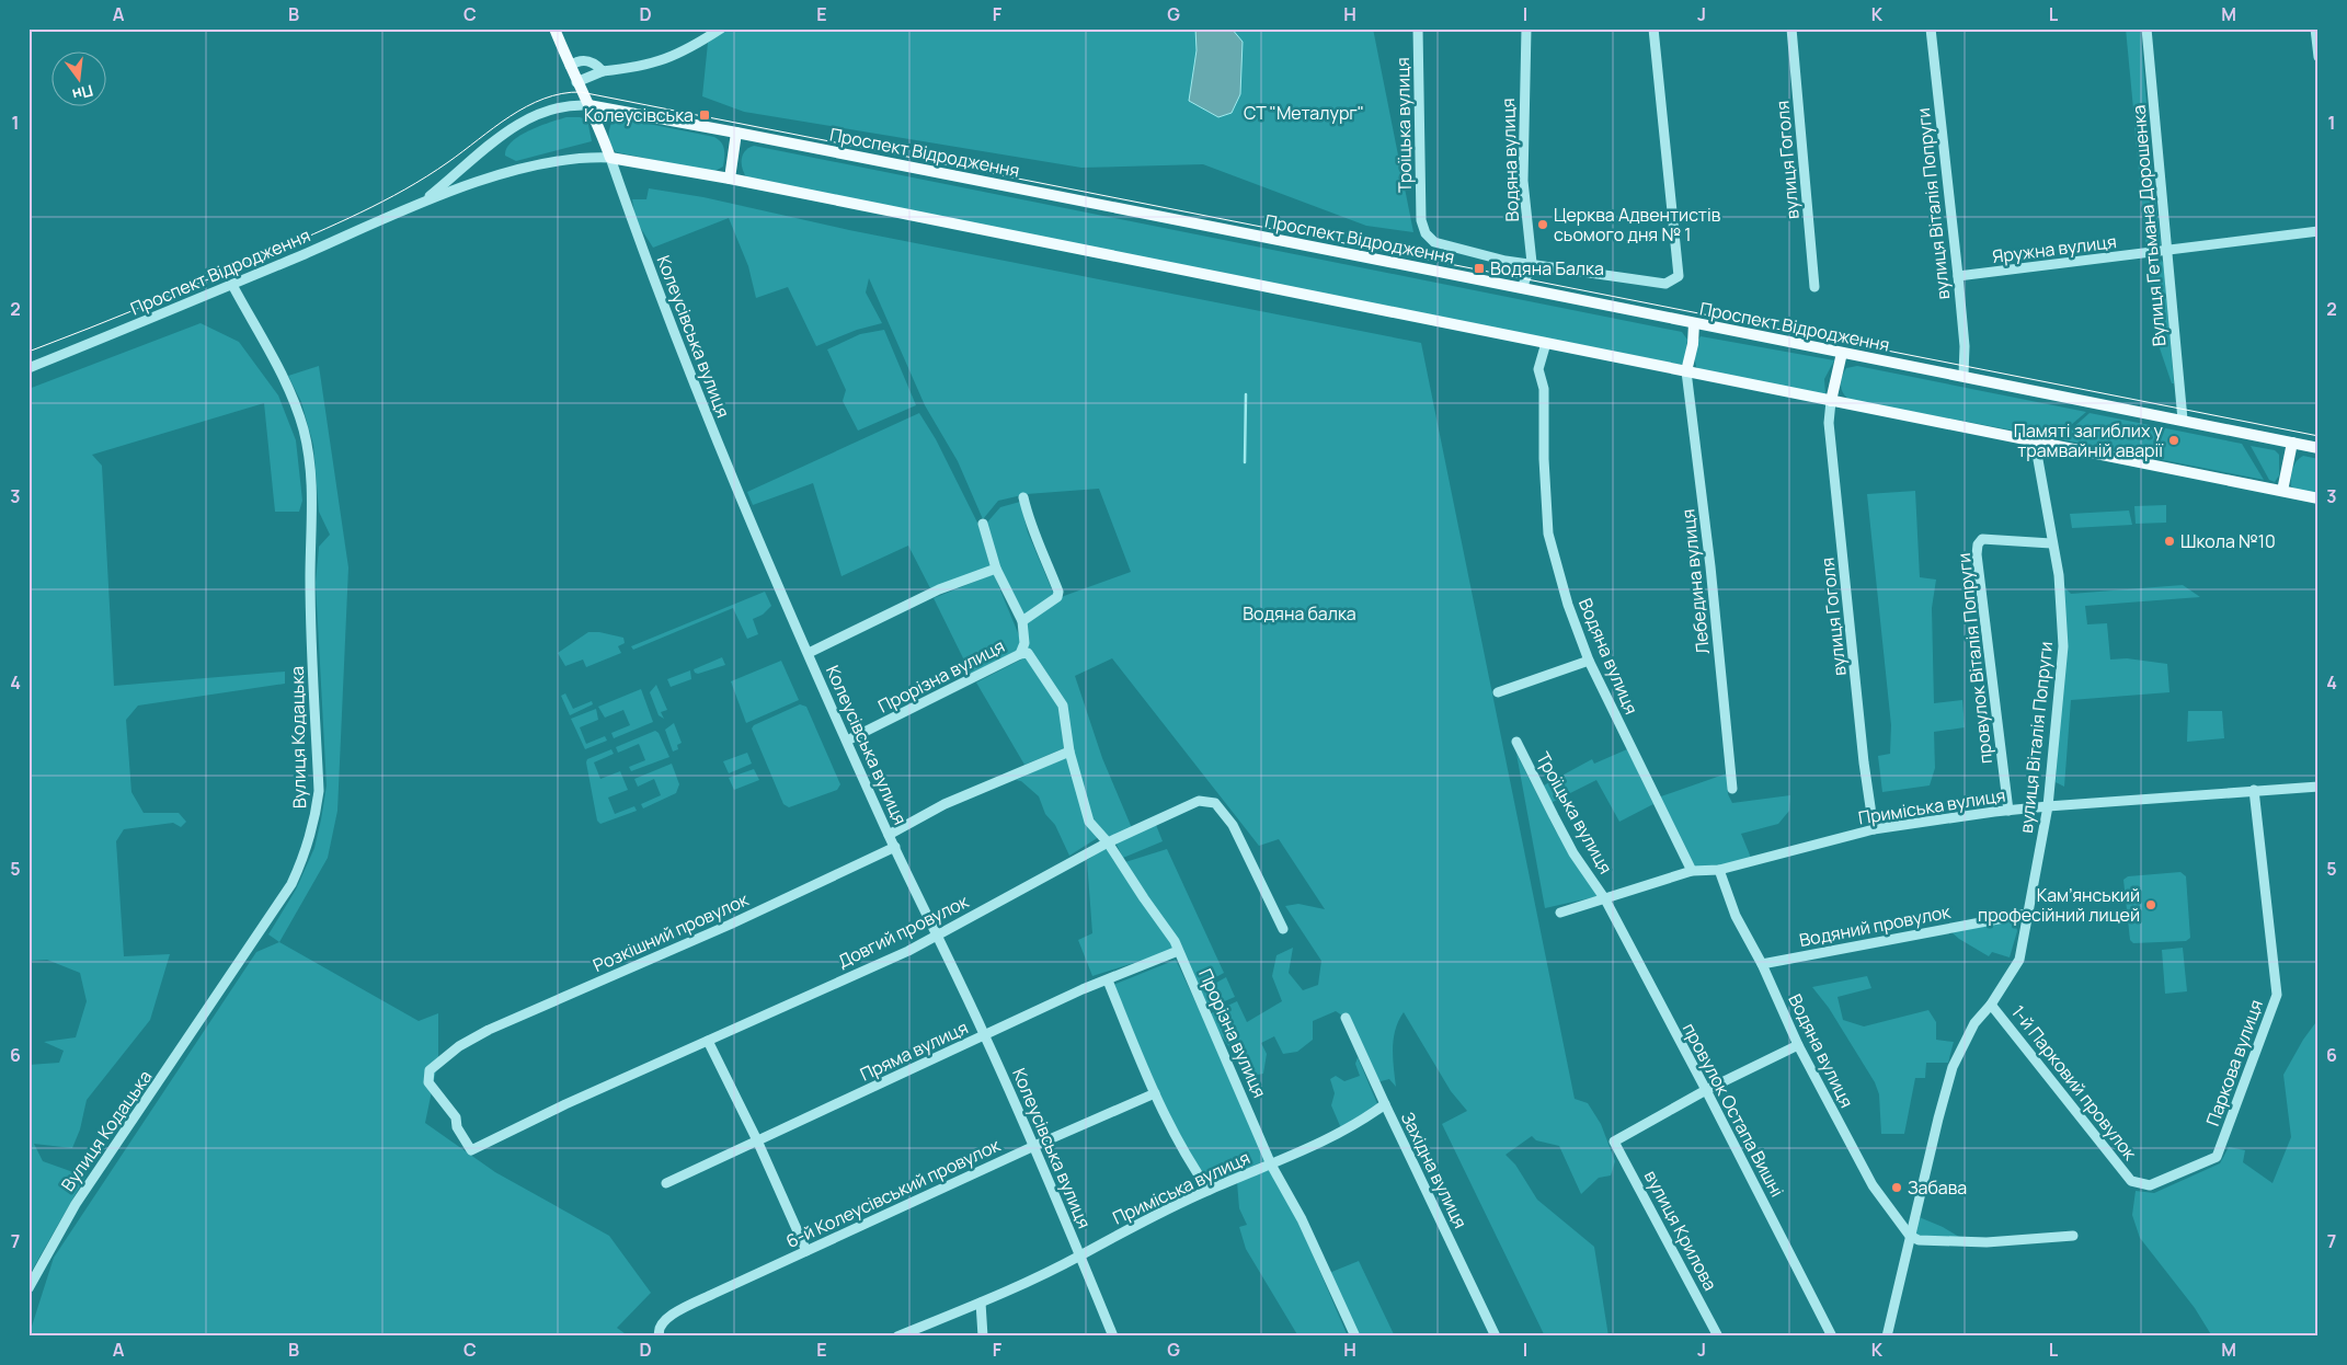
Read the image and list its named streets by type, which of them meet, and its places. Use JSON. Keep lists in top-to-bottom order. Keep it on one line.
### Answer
{"streets":{"main road":["Проспект Відродження"],"street":["Троїцька вулиця","Водяна вулиця","вулиця Гоголя","вулиця Віталія Попруги","Вулиця Гетьмана Дорошенка","Яружна вулиця","Колеусівська вулиця","Лебедина вулиця","провулок Віталія Попруги","Прорізна вулиця","Вулиця Кодацька","Приміська вулиця","Водяний провулок","Довгий провулок","Розкішний провулок","Пряма вулиця","Паркова вулиця","1-й Парковий провулок","провулок Остапа Вишні","Західна вулиця","6-й Колеусівський провулок","вулиця Крилова"]},"crossings":[["Троїцька вулиця","Водяна вулиця"],["Троїцька вулиця","Приміська вулиця"],["Троїцька вулиця","провулок Остапа Вишні"],["Проспект Відродження","Водяна вулиця"],["Проспект Відродження","вулиця Гоголя"],["Проспект Відродження","вулиця Віталія Попруги"],["Проспект Відродження","Вулиця Гетьмана Дорошенка"],["Проспект Відродження","Колеусівська вулиця"],["Проспект Відродження","Лебедина вулиця"],["Проспект Відродження","Вулиця Кодацька"],["Водяна вулиця","вулиця Віталія Попруги"],["Водяна вулиця","Приміська вулиця"],["Водяна вулиця","Водяний провулок"],["вулиця Гоголя","Приміська вулиця"],["вулиця Віталія Попруги","Яружна вулиця"],["вулиця Віталія Попруги","провулок Віталія Попруги"],["вулиця Віталія Попруги","Приміська вулиця"],["вулиця Віталія Попруги","Водяний провулок"],["вулиця Віталія Попруги","1-й Парковий провулок"],["Вулиця Гетьмана Дорошенка","Яружна вулиця"],["Колеусівська вулиця","Прорізна вулиця"],["Колеусівська вулиця","Приміська вулиця"],["Колеусівська вулиця","Довгий провулок"],["Колеусівська вулиця","Розкішний провулок"],["Колеусівська вулиця","Пряма вулиця"],["Колеусівська вулиця","6-й Колеусівський провулок"],["провулок Віталія Попруги","Приміська вулиця"],["Прорізна вулиця","Приміська вулиця"],["Прорізна вулиця","Довгий провулок"],["Прорізна вулиця","Пряма вулиця"],["Приміська вулиця","Паркова вулиця"],["Приміська вулиця","провулок Остапа Вишні"],["Приміська вулиця","Західна вулиця"],["Довгий провулок","Розкішний провулок"],["Паркова вулиця","1-й Парковий провулок"],["провулок Остапа Вишні","вулиця Крилова"]],"parks":["СТ \"Металург\"","Водяна балка"],"places":{"transit":["Колеусівська","Водяна Балка"],"other":["Церква Адвентистів сьомого дня № 1","Памяті загиблих у трамвайній аварії","Школа №10","Кам’янський професійний лицей","Забава"]},"north":"bottom","grid":{"columns":["A","B","C","D","E","F","G","H","I","J","K","L","M"],"rows":["1","2","3","4","5","6","7"]}}
